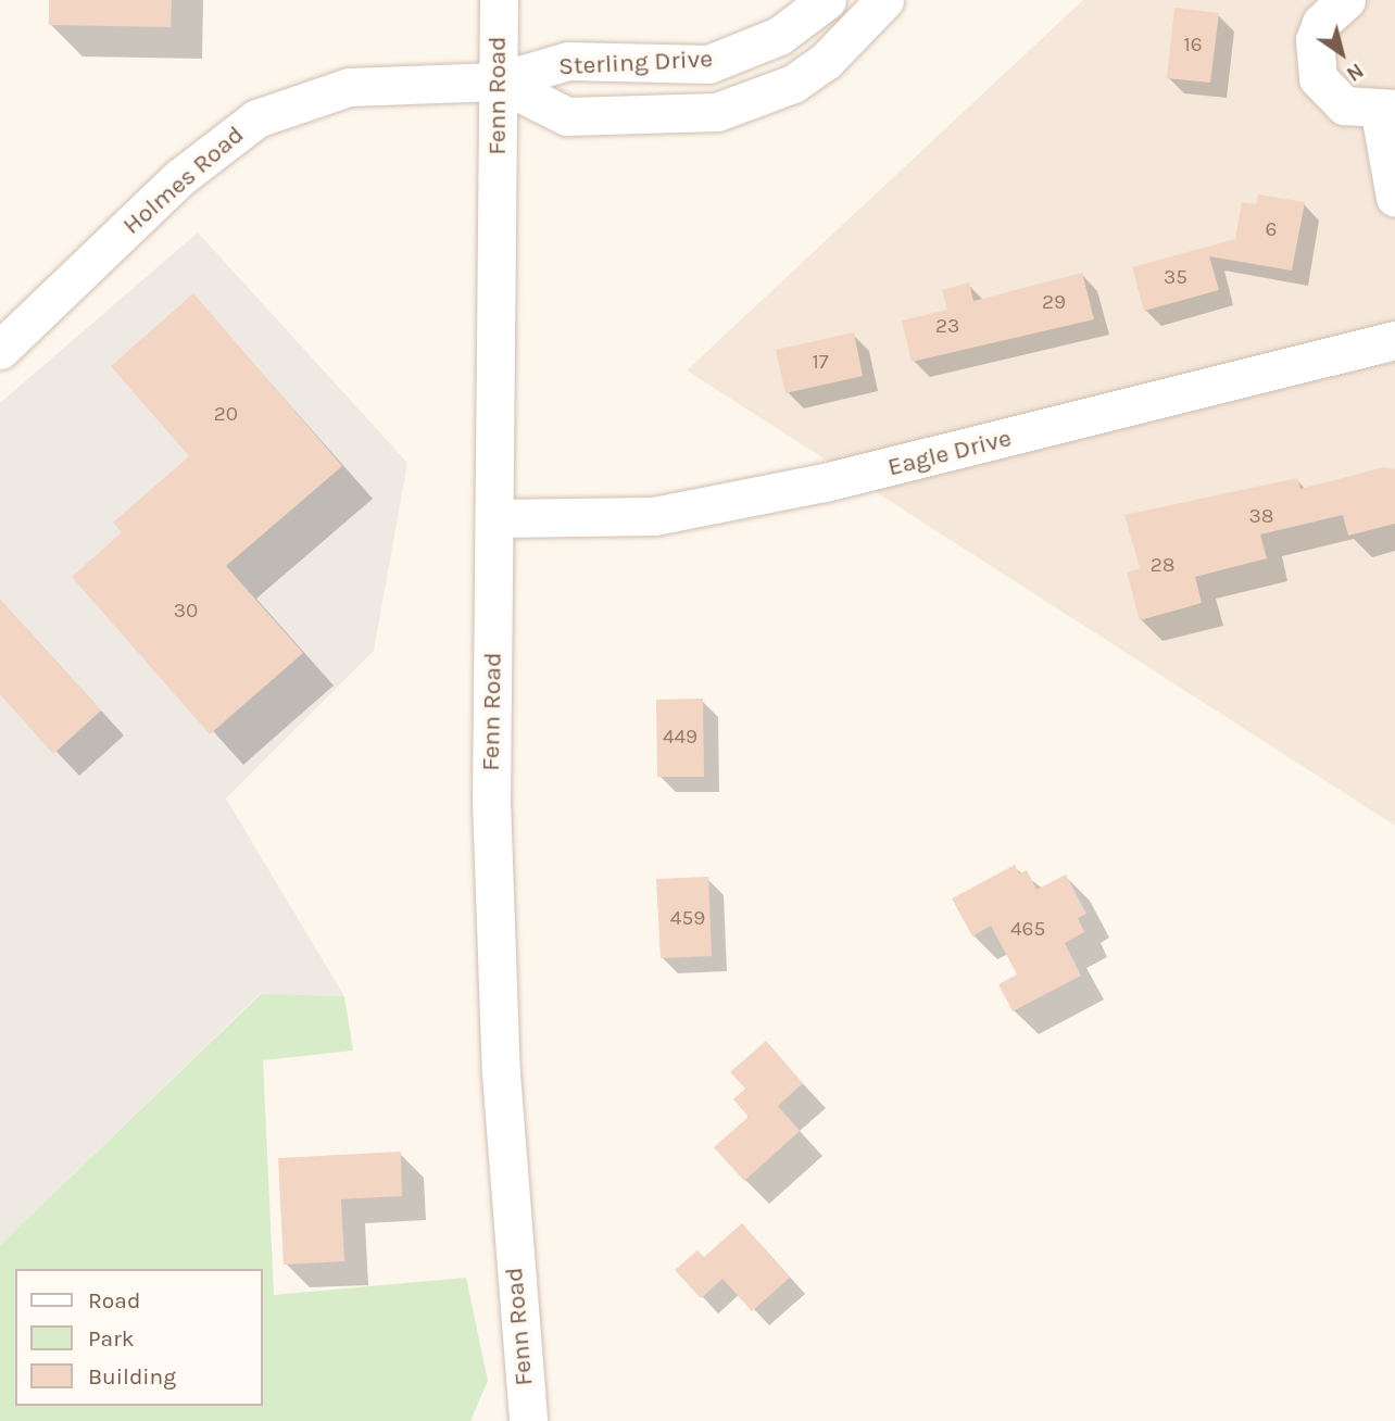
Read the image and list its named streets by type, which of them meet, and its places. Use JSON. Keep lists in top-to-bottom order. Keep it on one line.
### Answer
{"streets":{"street":["Sterling Drive","Fenn Road","Holmes Road","Eagle Drive"]},"crossings":[["Sterling Drive","Fenn Road"],["Sterling Drive","Holmes Road"],["Fenn Road","Holmes Road"],["Fenn Road","Eagle Drive"]],"house_numbers":["16","6","35","29","23","17","20","38","28","30","449","459","465"],"legend":["Road","Park","Building"],"north":"bottom right"}
